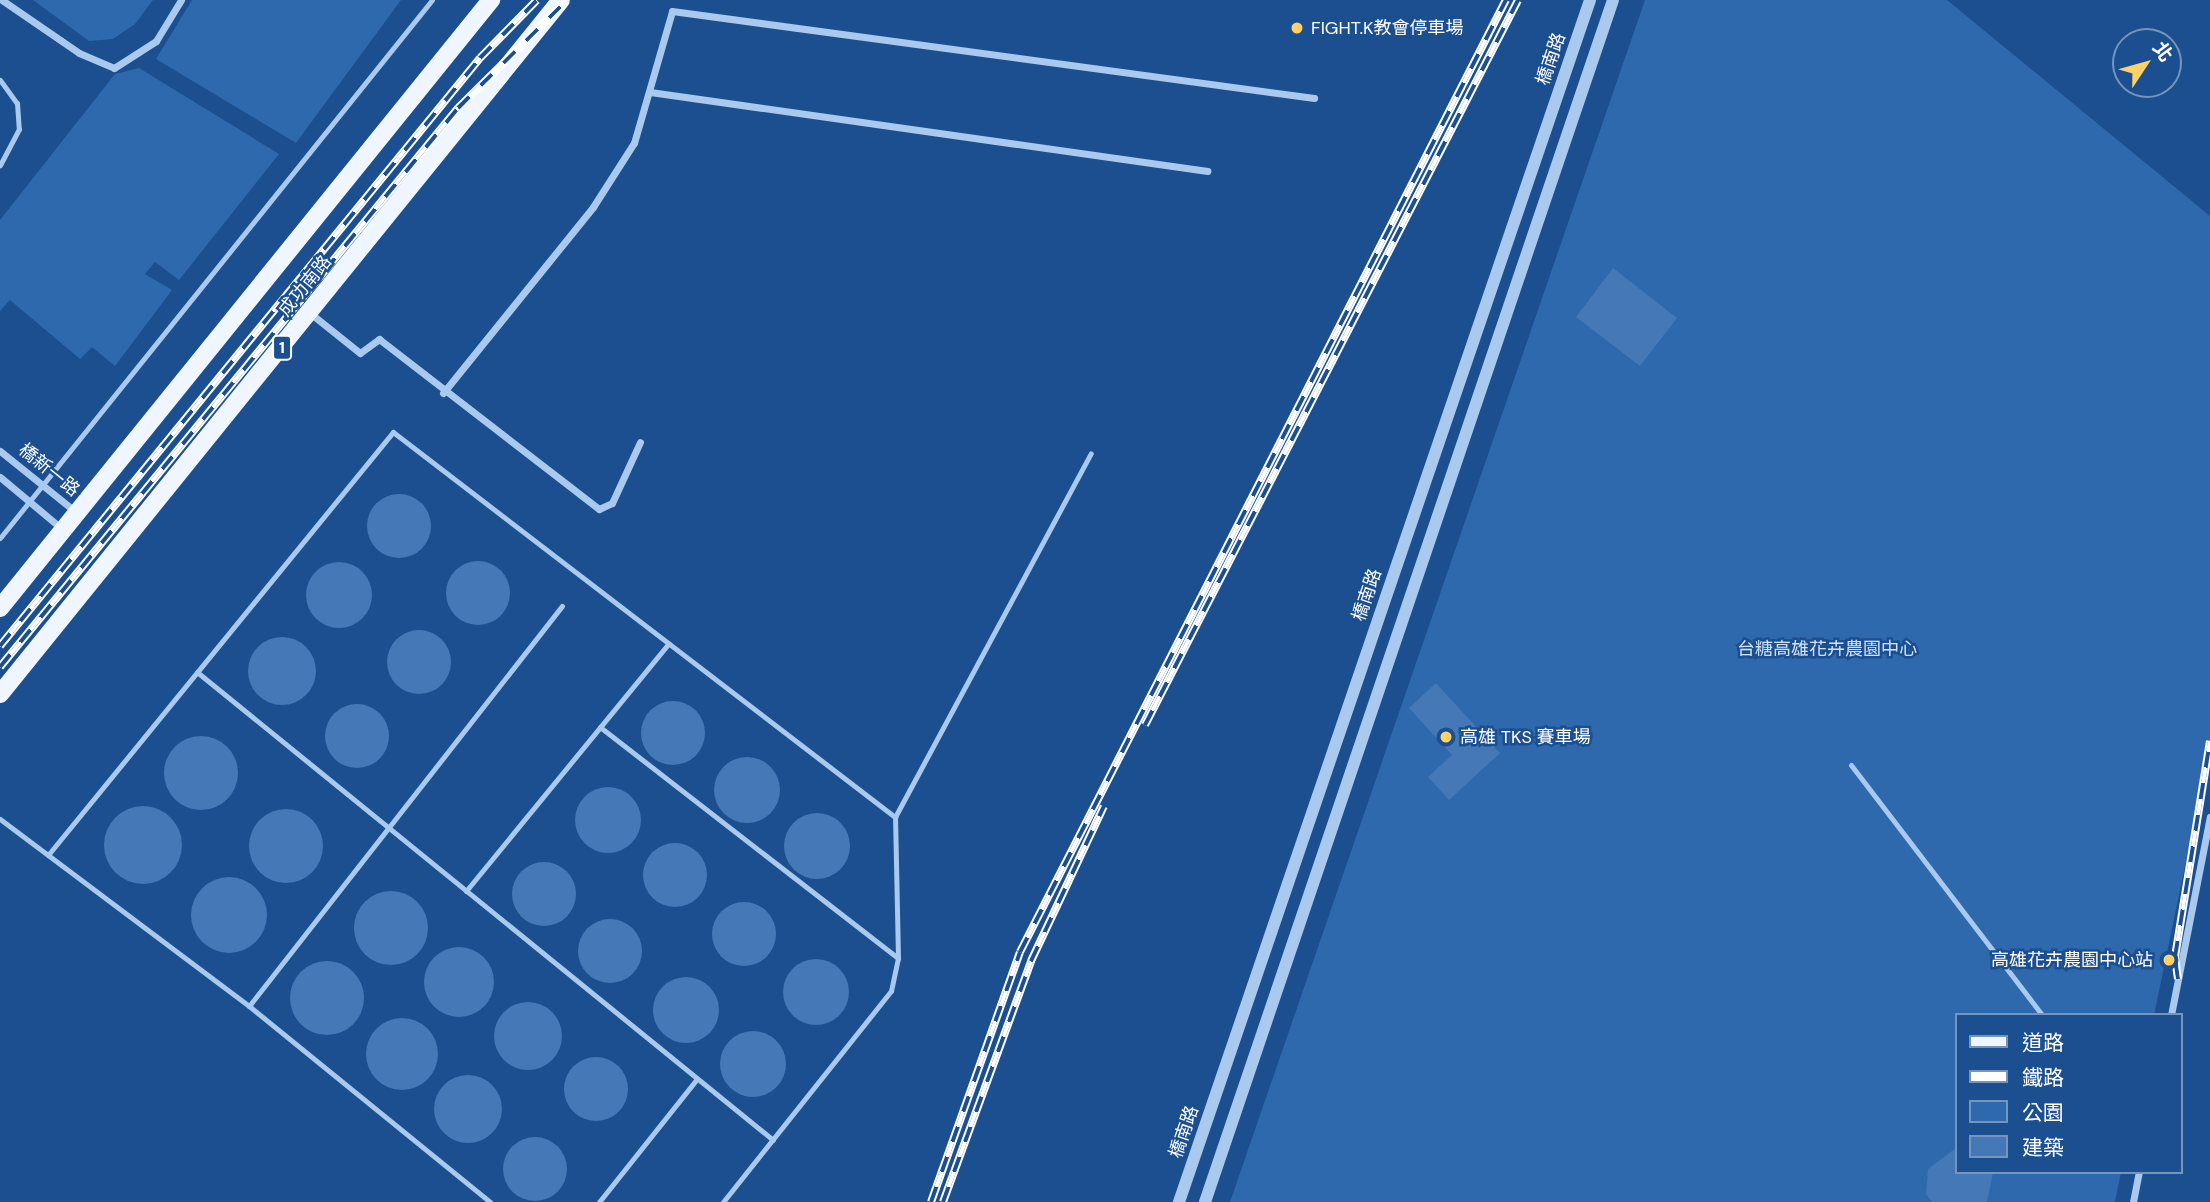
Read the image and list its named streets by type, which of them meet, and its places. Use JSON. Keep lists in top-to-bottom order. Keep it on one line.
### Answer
{"streets":{"main road":["成功南路","1"],"street":["橋南路","橋新一路"]},"crossings":[["成功南路","橋新一路"]],"parks":["台糖高雄花卉農園中心"],"places":["FIGHT.K教會停車場","高雄 TKS 賽車場","高雄花卉農園中心站"],"legend":["道路","鐵路","公園","建築"],"north":"top right"}
